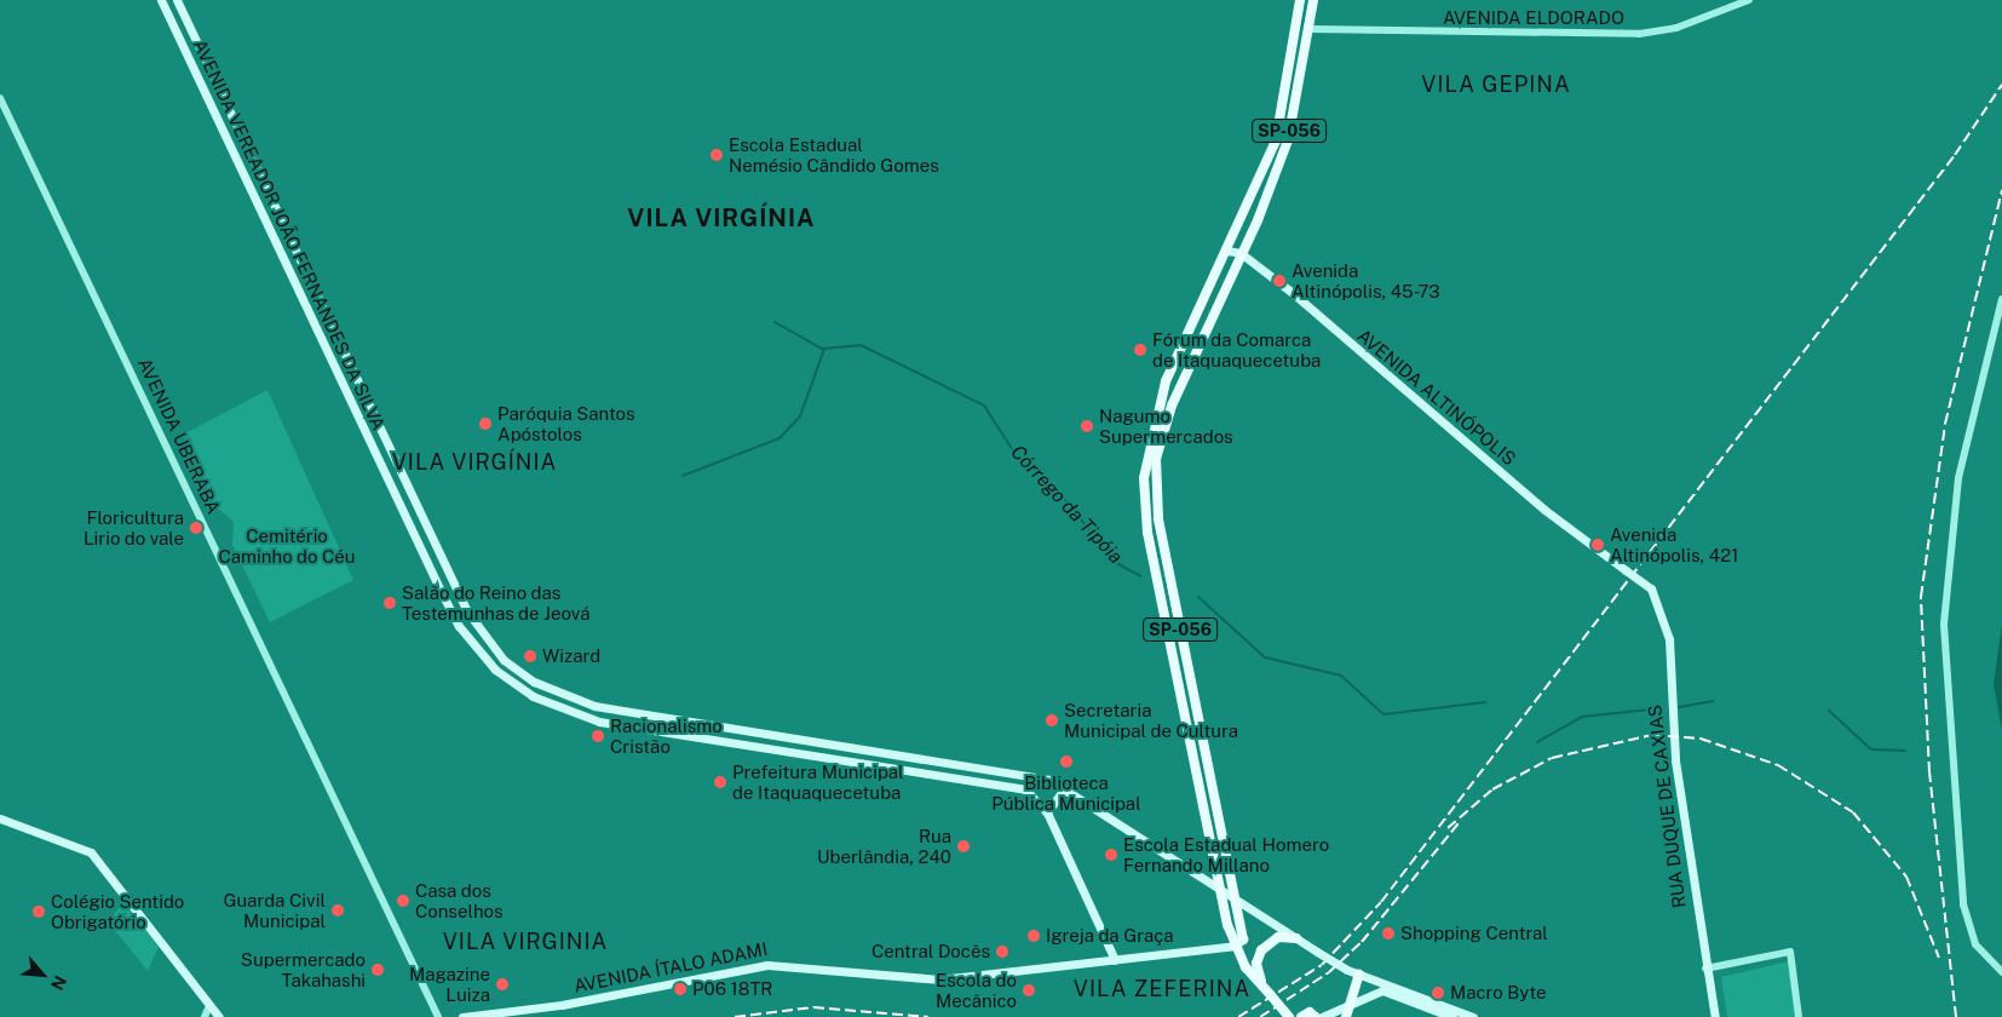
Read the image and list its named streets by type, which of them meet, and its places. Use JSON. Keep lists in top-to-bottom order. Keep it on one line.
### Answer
{"streets":{"main road":["SP-056","AVENIDA VEREADOR JOÃO FERNANDES DA SILVA","AVENIDA ALTINÓPOLIS","RUA DUQUE DE CAXIAS","AVENIDA ÍTALO ADAMI"],"street":["AVENIDA ELDORADO","AVENIDA UBERABA"]},"crossings":[["AVENIDA ELDORADO","SP-056"],["SP-056","AVENIDA ALTINÓPOLIS"],["SP-056","AVENIDA ÍTALO ADAMI"],["AVENIDA ALTINÓPOLIS","RUA DUQUE DE CAXIAS"]],"districts":["VILA GEPINA","VILA VIRGÍNIA","VILA VIRGÍNIA","VILA VIRGINIA","VILA ZEFERINA"],"water":["Córrego da Tipóia"],"parks":["Cemitério Caminho do Céu"],"places":["Escola Estadual Nemésio Cândido Gomes","Avenida Altinópolis, 45-73","Fórum da Comarca de Itaquaquecetuba","Paróquia Santos Apóstolos","Nagumo Supermercados","Floricultura Lirio do vale","Avenida Altinópolis, 421","Salão do Reino das Testemunhas de Jeová","Wizard","Secretaria Municipal de Cultura","Racionalismo Cristão","Biblioteca Pública Municipal","Prefeitura Municipal de Itaquaquecetuba","Rua Uberlândia, 240","Escola Estadual Homero Fernando Millano","Casa dos Conselhos","Guarda Civil Municipal","Colégio Sentido Obrigatório","Shopping Central","Igreja da Graça","Central Docês","Supermercado Takahashi","Magazine Luiza","P06 18TR","Escola do Mecânico","Macro Byte"],"north":"bottom right"}
